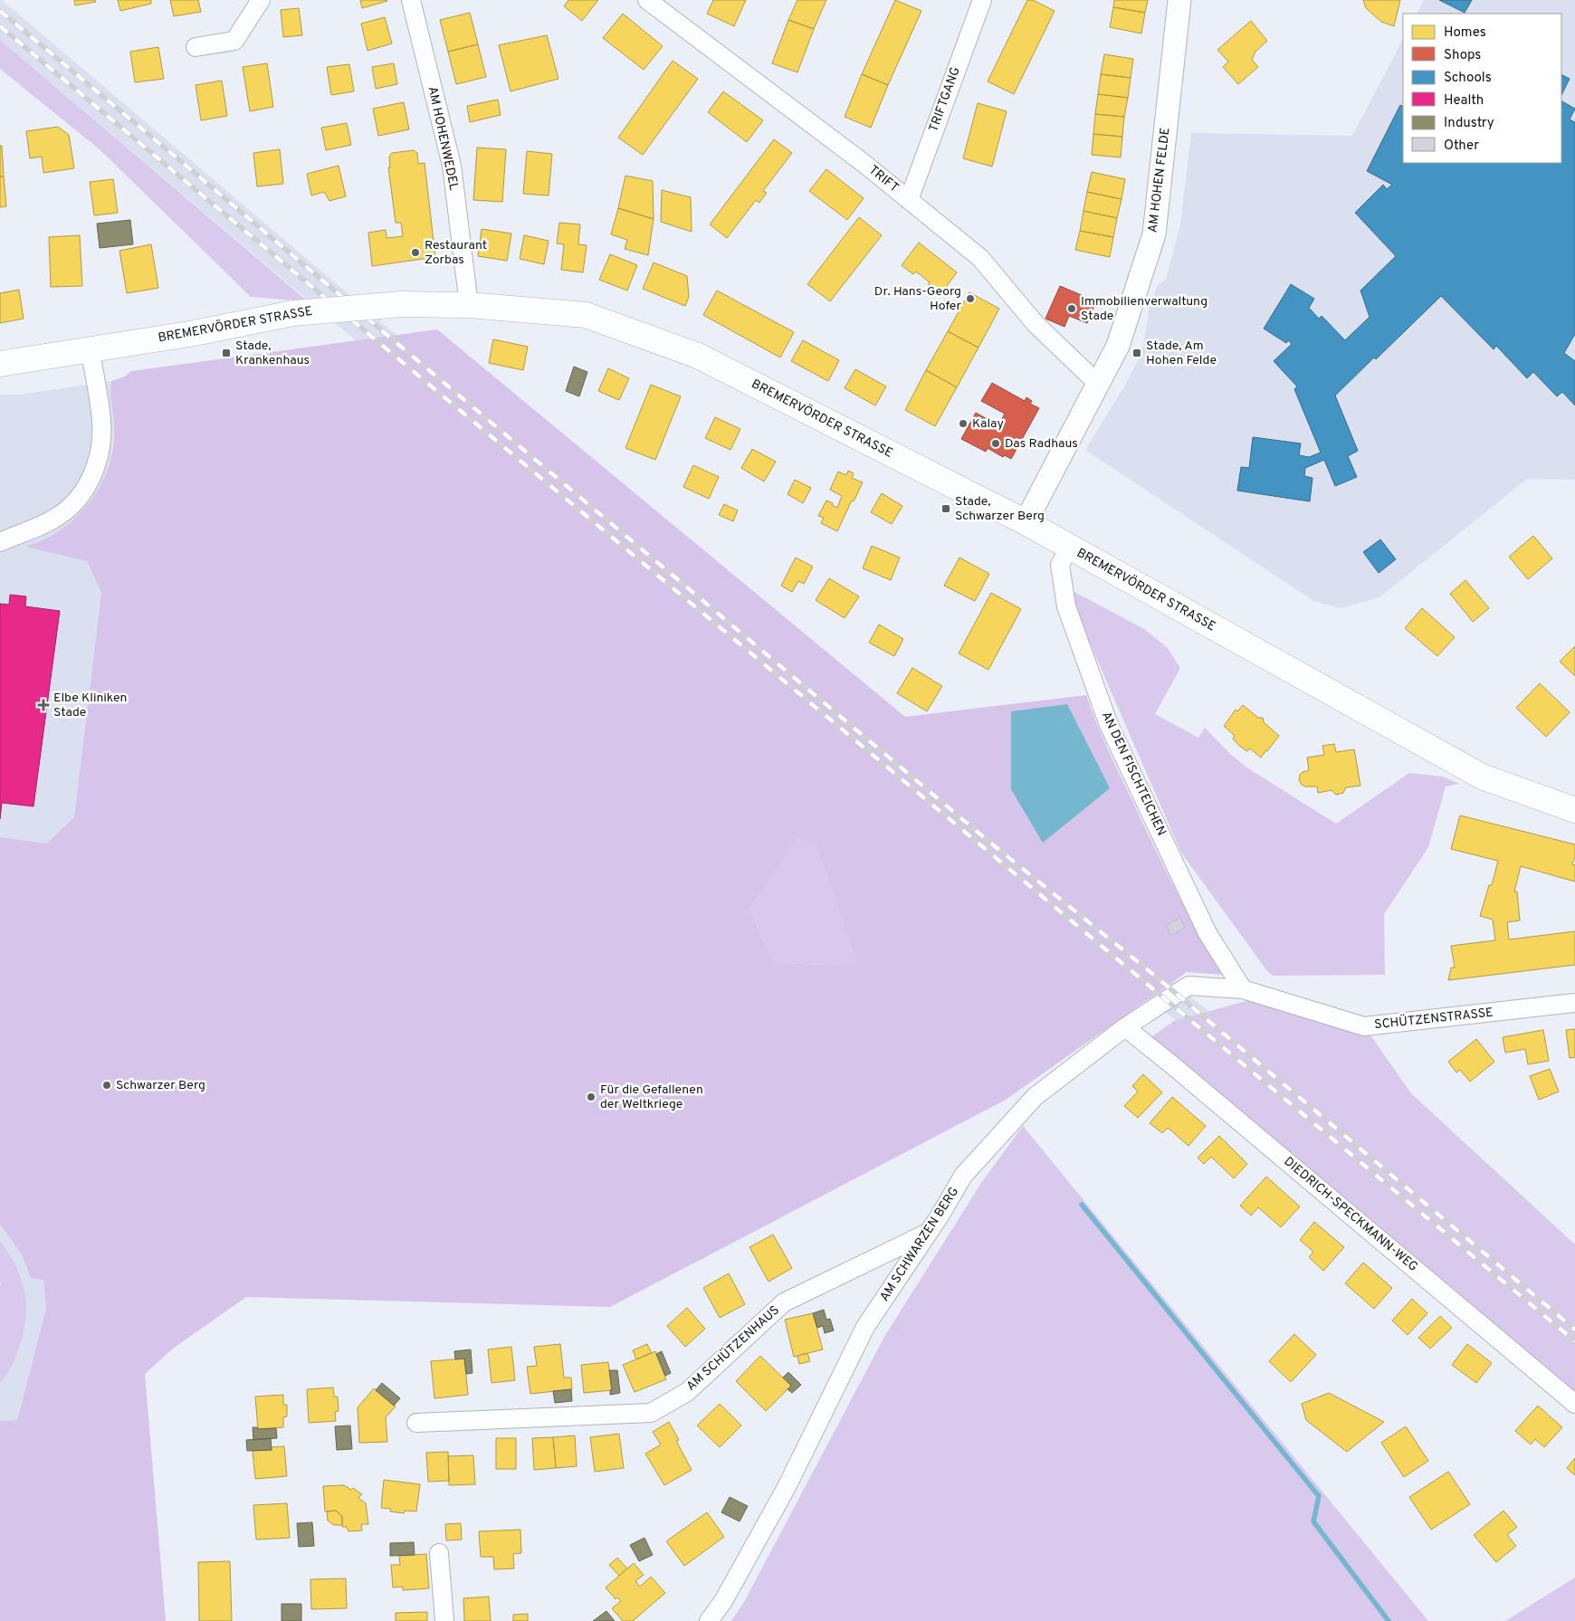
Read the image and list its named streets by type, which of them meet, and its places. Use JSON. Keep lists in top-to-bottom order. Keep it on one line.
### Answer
{"streets":{"main road":["BREMERVÖRDER STRASSE"],"street":["TRIFTGANG","AM HOHENWEDEL","TRIFT","AM HOHEN FELDE","AN DEN FISCHTEICHEN","SCHÜTZENSTRASSE","DIEDRICH-SPECKMANN-WEG","AM SCHWARZEN BERG","AM SCHÜTZENHAUS"]},"crossings":[["TRIFTGANG","TRIFT"],["AM HOHENWEDEL","BREMERVÖRDER STRASSE"],["TRIFT","AM HOHEN FELDE"],["AM HOHEN FELDE","BREMERVÖRDER STRASSE"],["BREMERVÖRDER STRASSE","AN DEN FISCHTEICHEN"],["AN DEN FISCHTEICHEN","SCHÜTZENSTRASSE"],["AN DEN FISCHTEICHEN","AM SCHWARZEN BERG"],["SCHÜTZENSTRASSE","AM SCHWARZEN BERG"],["DIEDRICH-SPECKMANN-WEG","AM SCHWARZEN BERG"],["AM SCHWARZEN BERG","AM SCHÜTZENHAUS"]],"places":{"other":["Restaurant Zorbas","Dr. Hans-Georg Hofer","Immobilienverwaltung Stade","Kalay","Das Radhaus","Schwarzer Berg","Für die Gefallenen der Weltkriege"],"transit":["Stade, Krankenhaus","Stade, Am Hohen Felde","Stade, Schwarzer Berg"],"health":["Elbe Kliniken Stade"]},"legend":["Homes","Shops","Schools","Health","Industry","Other"]}
